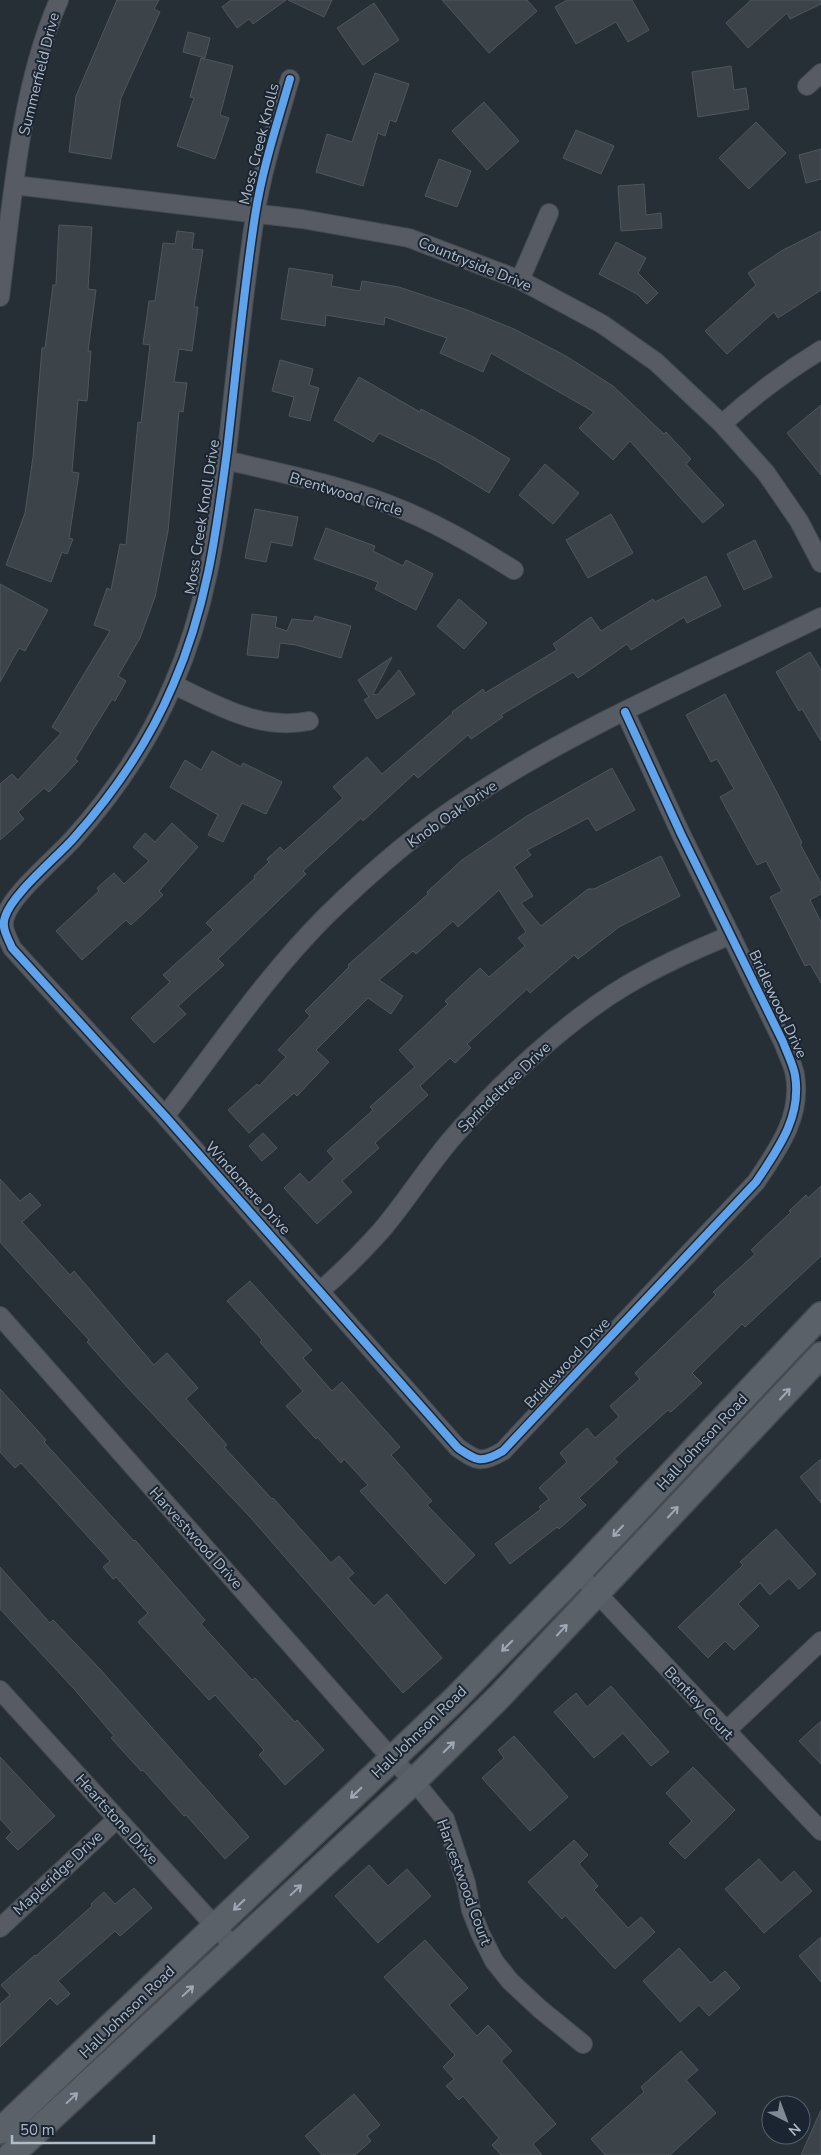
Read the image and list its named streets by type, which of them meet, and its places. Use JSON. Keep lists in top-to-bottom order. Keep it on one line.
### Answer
{"streets":{"main road":["Hall Johnson Road"],"street":["Summerfield Drive","Moss Creek Knolls","Countryside Drive","Brentwood Circle","Moss Creek Knoll Drive","Knob Oak Drive","Bridlewood Drive","Sprindeltree Drive","Windomere Drive","Harvestwood Drive","Bentley Court","Heartstone Drive","Mapleridge Drive","Harvestwood Court"]},"crossings":[["Summerfield Drive","Countryside Drive"],["Moss Creek Knolls","Countryside Drive"],["Moss Creek Knolls","Moss Creek Knoll Drive"],["Countryside Drive","Moss Creek Knoll Drive"],["Brentwood Circle","Moss Creek Knoll Drive"],["Moss Creek Knoll Drive","Windomere Drive"],["Knob Oak Drive","Bridlewood Drive"],["Knob Oak Drive","Windomere Drive"],["Bridlewood Drive","Sprindeltree Drive"],["Bridlewood Drive","Windomere Drive"],["Sprindeltree Drive","Windomere Drive"],["Hall Johnson Road","Harvestwood Drive"],["Hall Johnson Road","Bentley Court"],["Hall Johnson Road","Heartstone Drive"],["Hall Johnson Road","Harvestwood Court"],["Harvestwood Drive","Harvestwood Court"],["Heartstone Drive","Mapleridge Drive"]],"scale_bar":"50 m","north":"bottom right"}
